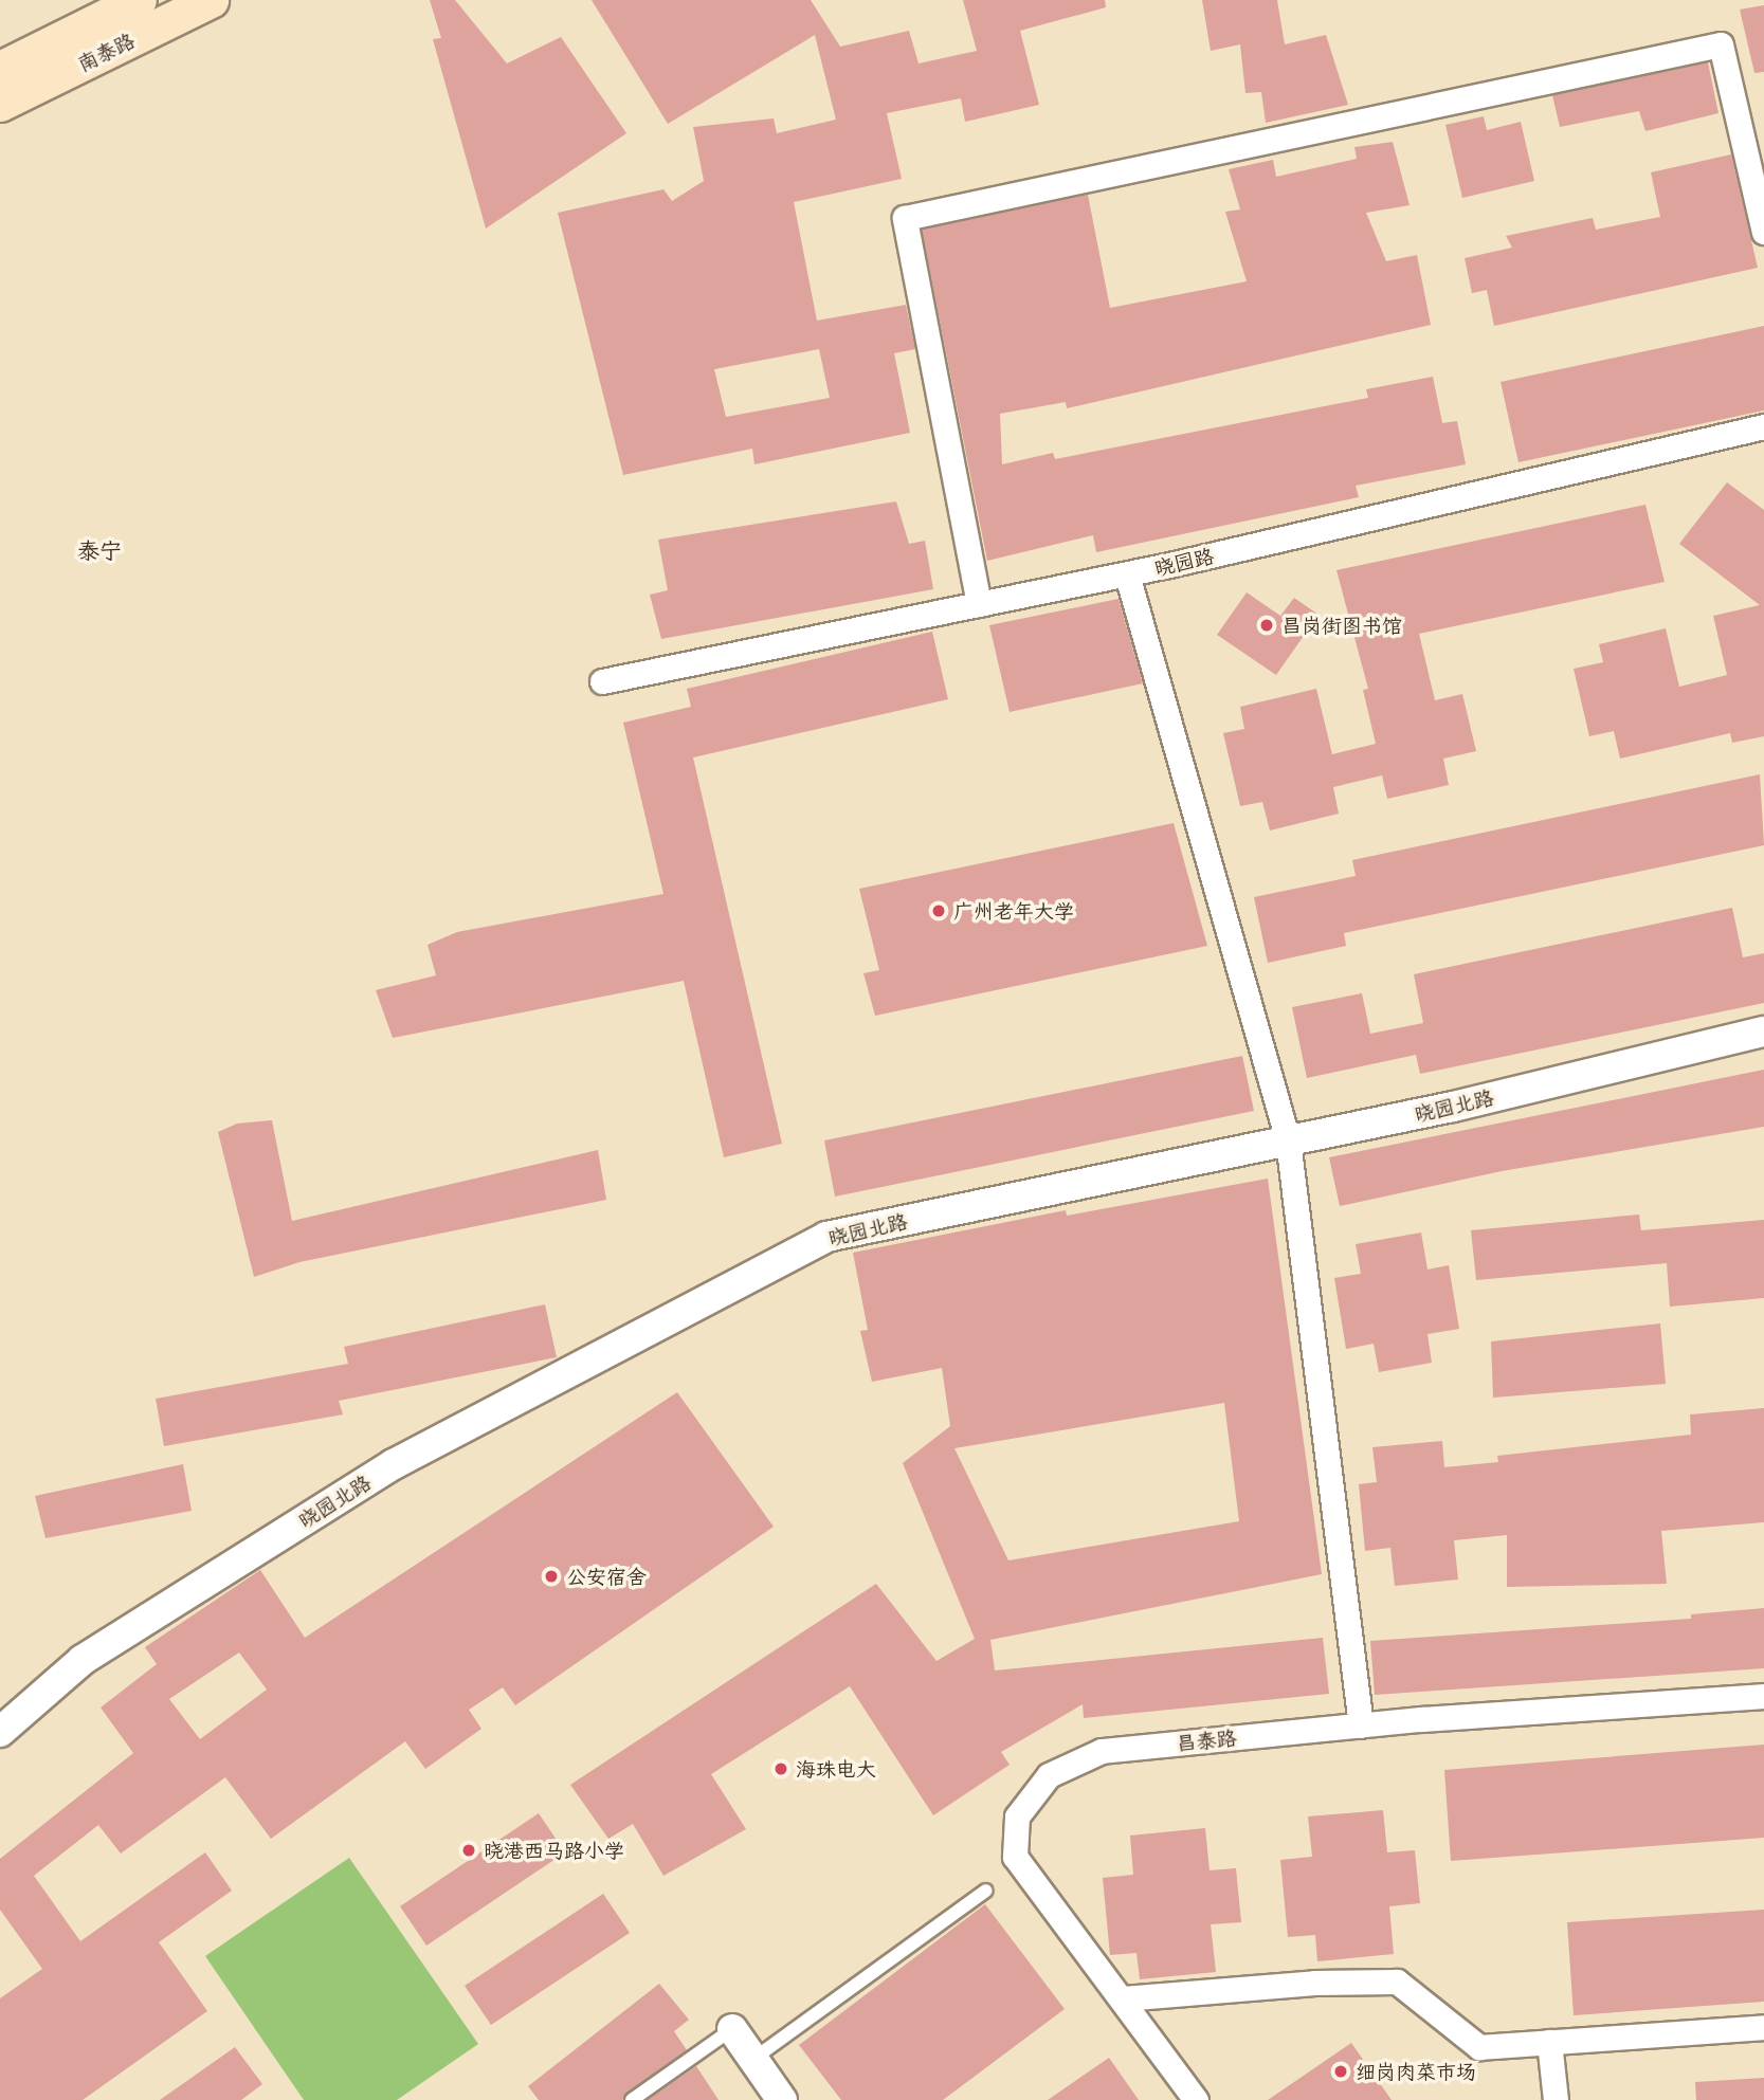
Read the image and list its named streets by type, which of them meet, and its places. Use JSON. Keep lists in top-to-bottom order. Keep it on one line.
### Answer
{"streets":{"main road":["南泰路"],"street":["晓园路","晓园北路","昌泰路"]},"districts":["泰宁"],"places":["昌岗街图书馆","广州老年大学","公安宿舍","海珠电大","晓港西马路小学","细岗肉菜市场"]}
